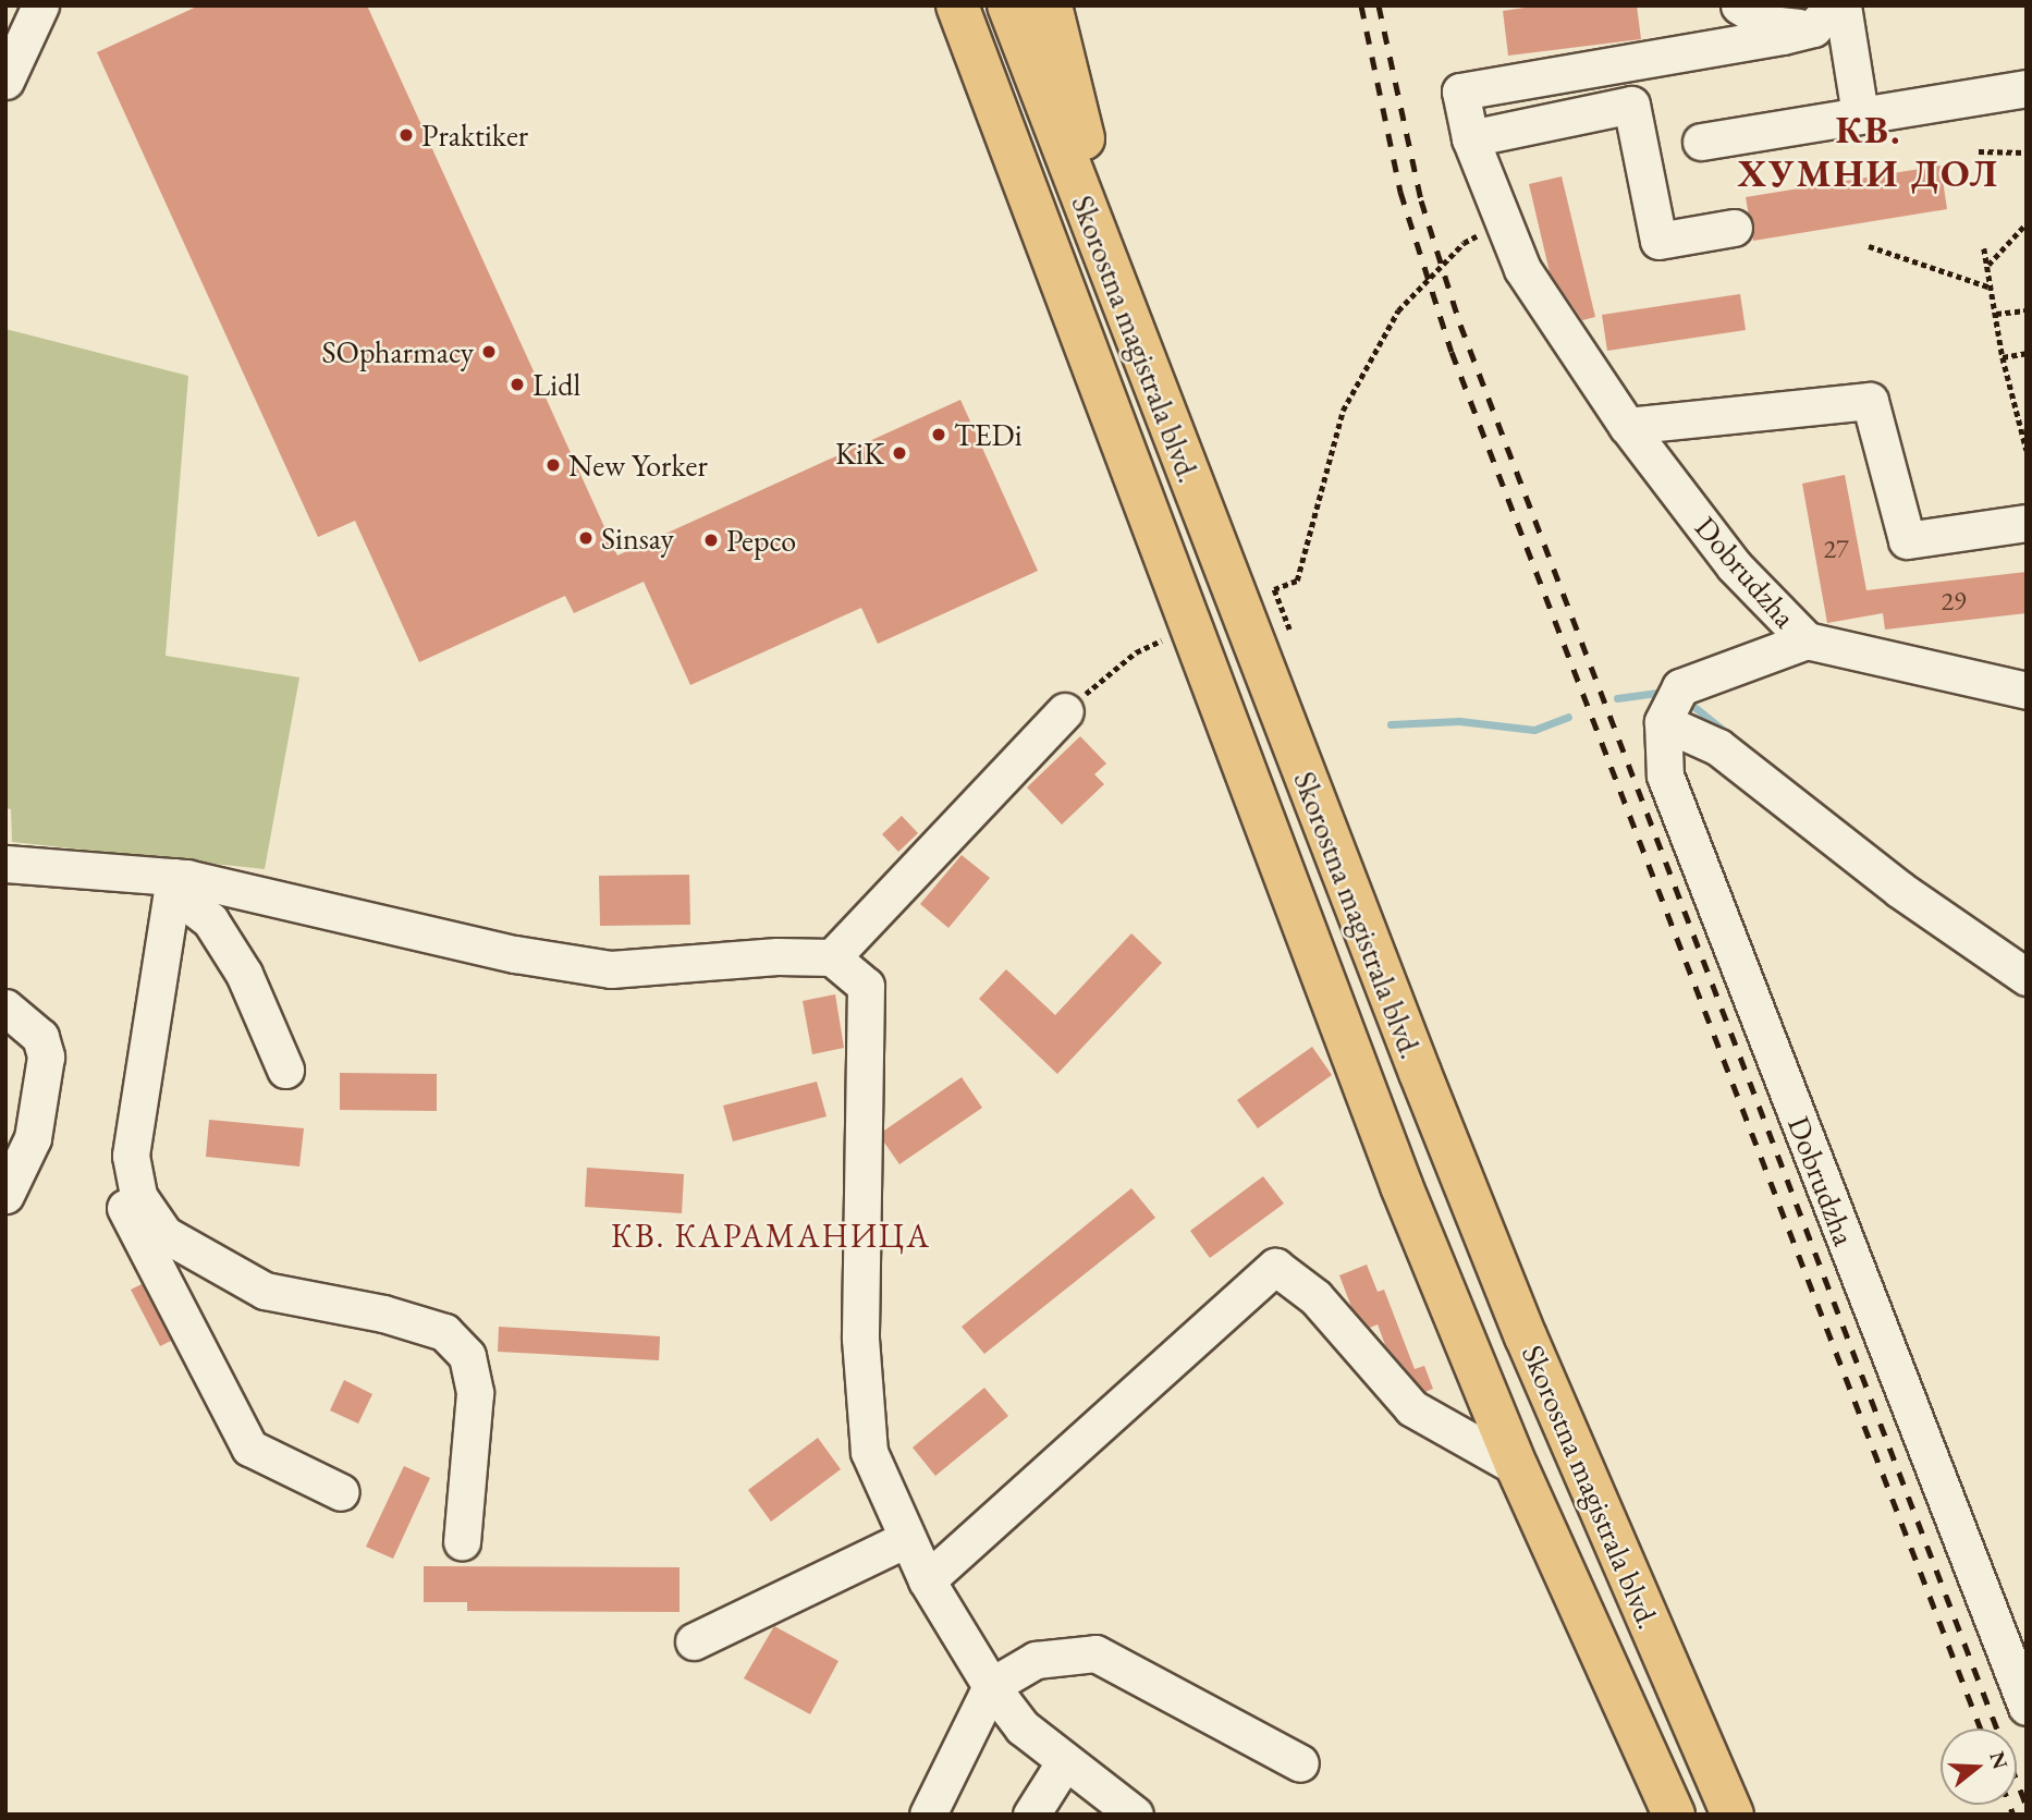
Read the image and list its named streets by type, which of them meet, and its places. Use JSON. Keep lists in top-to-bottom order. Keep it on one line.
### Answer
{"streets":{"highway":["Skorostna magistrala blvd."],"street":["Dobrudzha"]},"districts":["КВ. ХУМНИ ДОЛ","КВ. КАРАМАНИЦА"],"places":["Praktiker","SOpharmacy","Lidl","TEDi","KiK","New Yorker","Sinsay","Pepco"],"house_numbers":["27","29"],"north":"right"}
